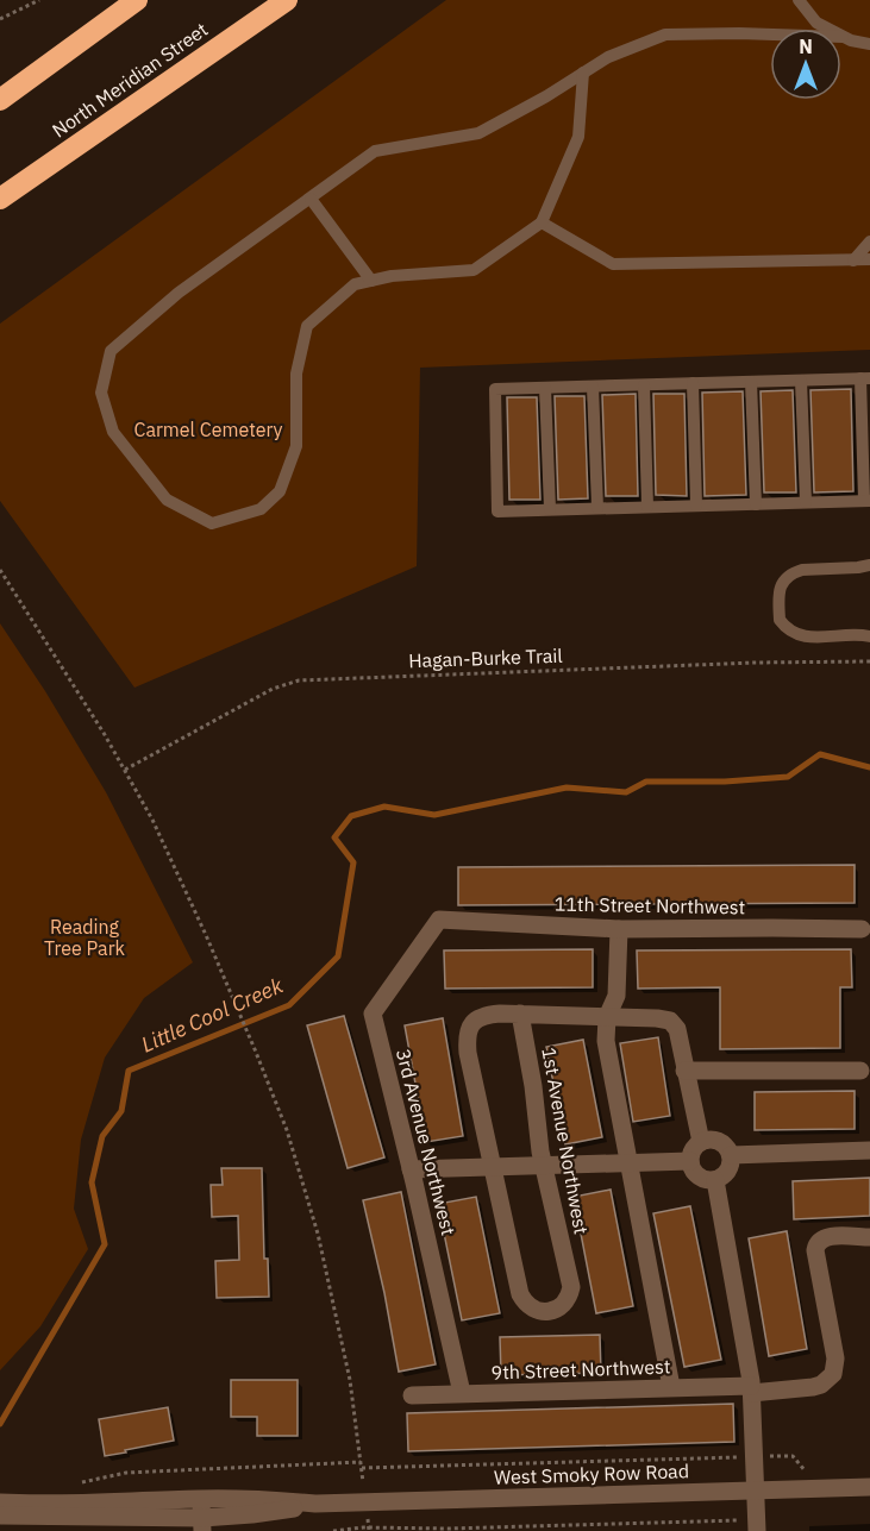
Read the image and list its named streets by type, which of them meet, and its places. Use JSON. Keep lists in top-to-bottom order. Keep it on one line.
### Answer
{"streets":{"highway":["North Meridian Street"],"street":["11th Street Northwest","1st Avenue Northwest","3rd Avenue Northwest","9th Street Northwest","West Smoky Row Road"],"path":["Hagan-Burke Trail"]},"crossings":[["11th Street Northwest","3rd Avenue Northwest"],["3rd Avenue Northwest","9th Street Northwest"]],"water":["Little Cool Creek"],"parks":["Carmel Cemetery","Reading Tree Park"],"north":"top"}
